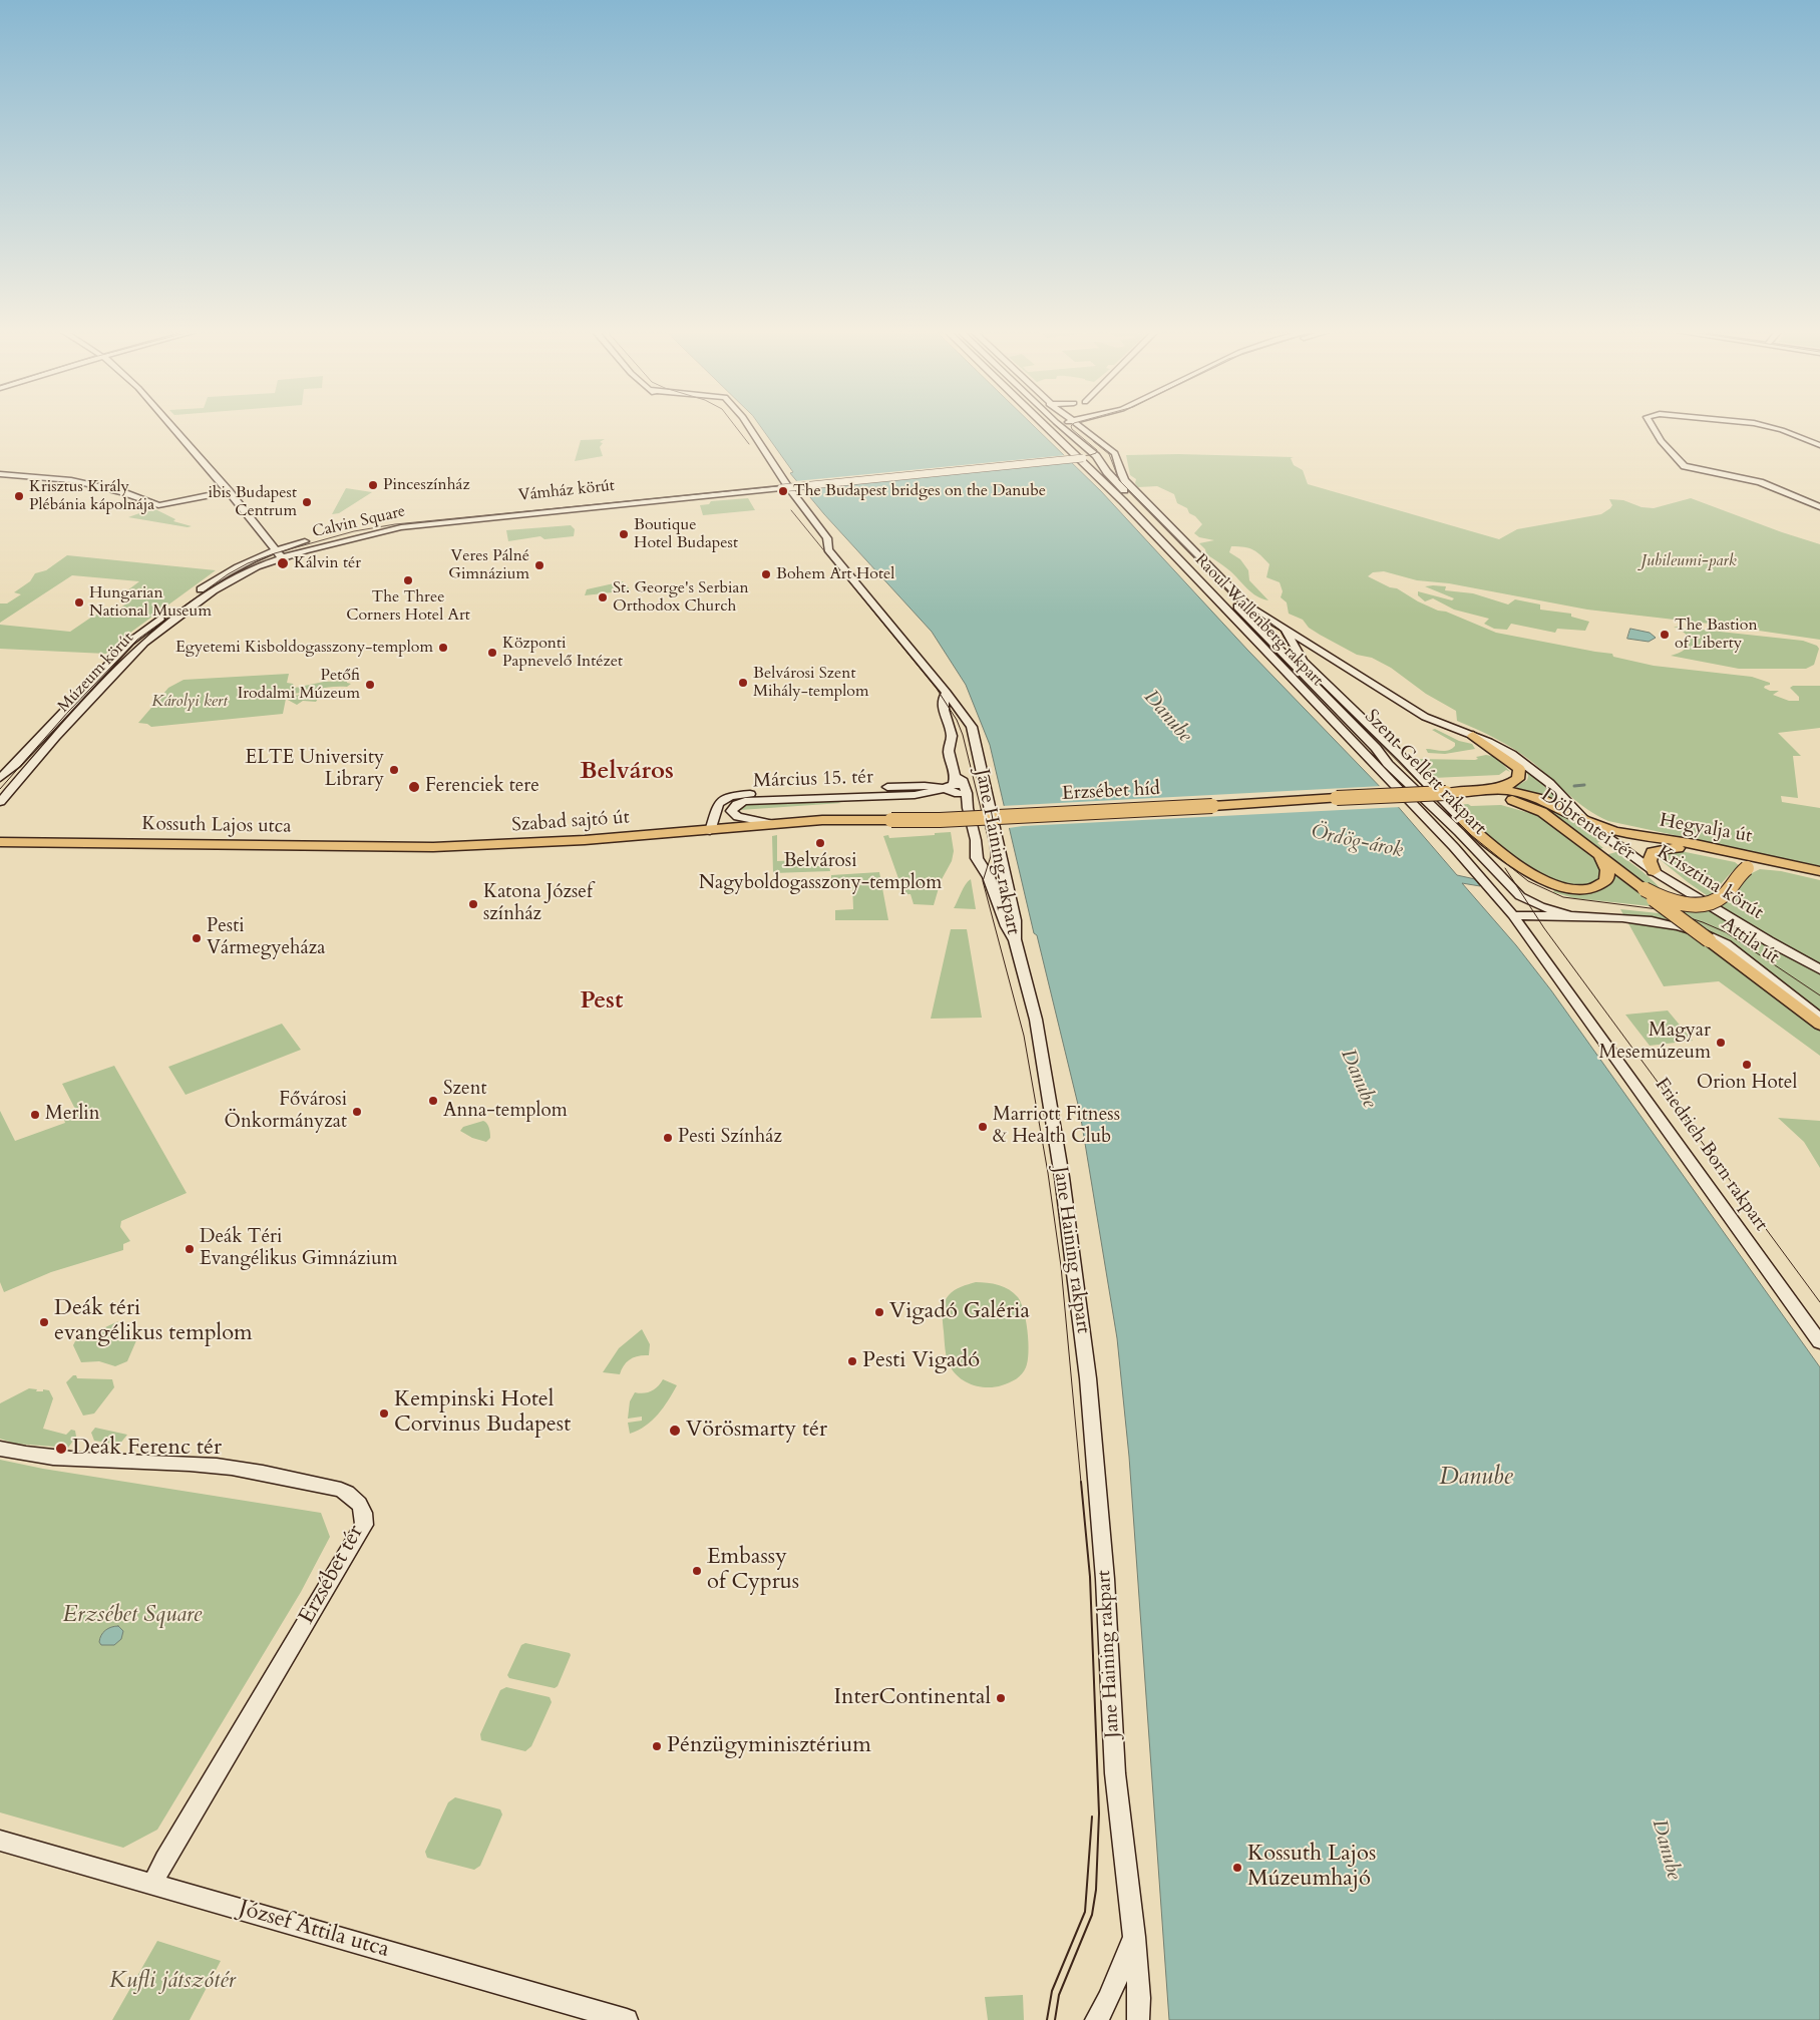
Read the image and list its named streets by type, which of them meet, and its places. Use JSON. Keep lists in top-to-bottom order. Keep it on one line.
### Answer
{"streets":{"main road":["Vámház körút","Calvin Square","Raoul Wallenberg rakpart","Múzeum körút","Szent Gellért rakpart","Március 15. tér","Erzsébet híd","Szabad sajtó út","Döbrentei tér","Kossuth Lajos utca","Hegyalja út","Jane Haining rakpart","Krisztina körút","Attila út","Friedrich Born rakpart","Erzsébet tér","József Attila utca"]},"crossings":[["Vámház körút","Calvin Square"],["Calvin Square","Múzeum körút"],["Raoul Wallenberg rakpart","Friedrich Born rakpart"],["Szent Gellért rakpart","Hegyalja út"],["Szent Gellért rakpart","Krisztina körút"],["Szent Gellért rakpart","Attila út"],["Március 15. tér","Erzsébet híd"],["Március 15. tér","Szabad sajtó út"],["Erzsébet híd","Döbrentei tér"],["Szabad sajtó út","Kossuth Lajos utca"],["Hegyalja út","Krisztina körút"],["Erzsébet tér","József Attila utca"]],"districts":["Belváros","Pest"],"water":["Danube","Ördög-árok"],"parks":["Jubileumi-park","Károlyi kert","Erzsébet Square","Kufli játszótér"],"places":["Pinceszínház","The Budapest bridges on the Danube","Krisztus Király Plébánia kápolnája","ibis Budapest Centrum","Boutique Hotel Budapest","Kálvin tér","Veres Pálné Gimnázium","Bohem Art Hotel","The Three Corners Hotel Art","St. George's Serbian Orthodox Church","Hungarian National Museum","The Bastion of Liberty","Egyetemi Kisboldogasszony-templom","Központi Papnevelő Intézet","Belvárosi Szent Mihály-templom","Petőfi Irodalmi Múzeum","ELTE University Library","Ferenciek tere","Belvárosi Nagyboldogasszony-templom","Katona József színház","Pesti Vármegyeháza","Magyar Mesemúzeum","Orion Hotel","Szent Anna-templom","Fővárosi Önkormányzat","Merlin","Marriott Fitness & Health Club","Pesti Színház","Deák Téri Evangélikus Gimnázium","Vigadó Galéria","Deák téri evangélikus templom","Pesti Vigadó","Kempinski Hotel Corvinus Budapest","Vörösmarty tér","Deák Ferenc tér","Embassy of Cyprus","InterContinental","Pénzügyminisztérium","Kossuth Lajos Múzeumhajó"]}
